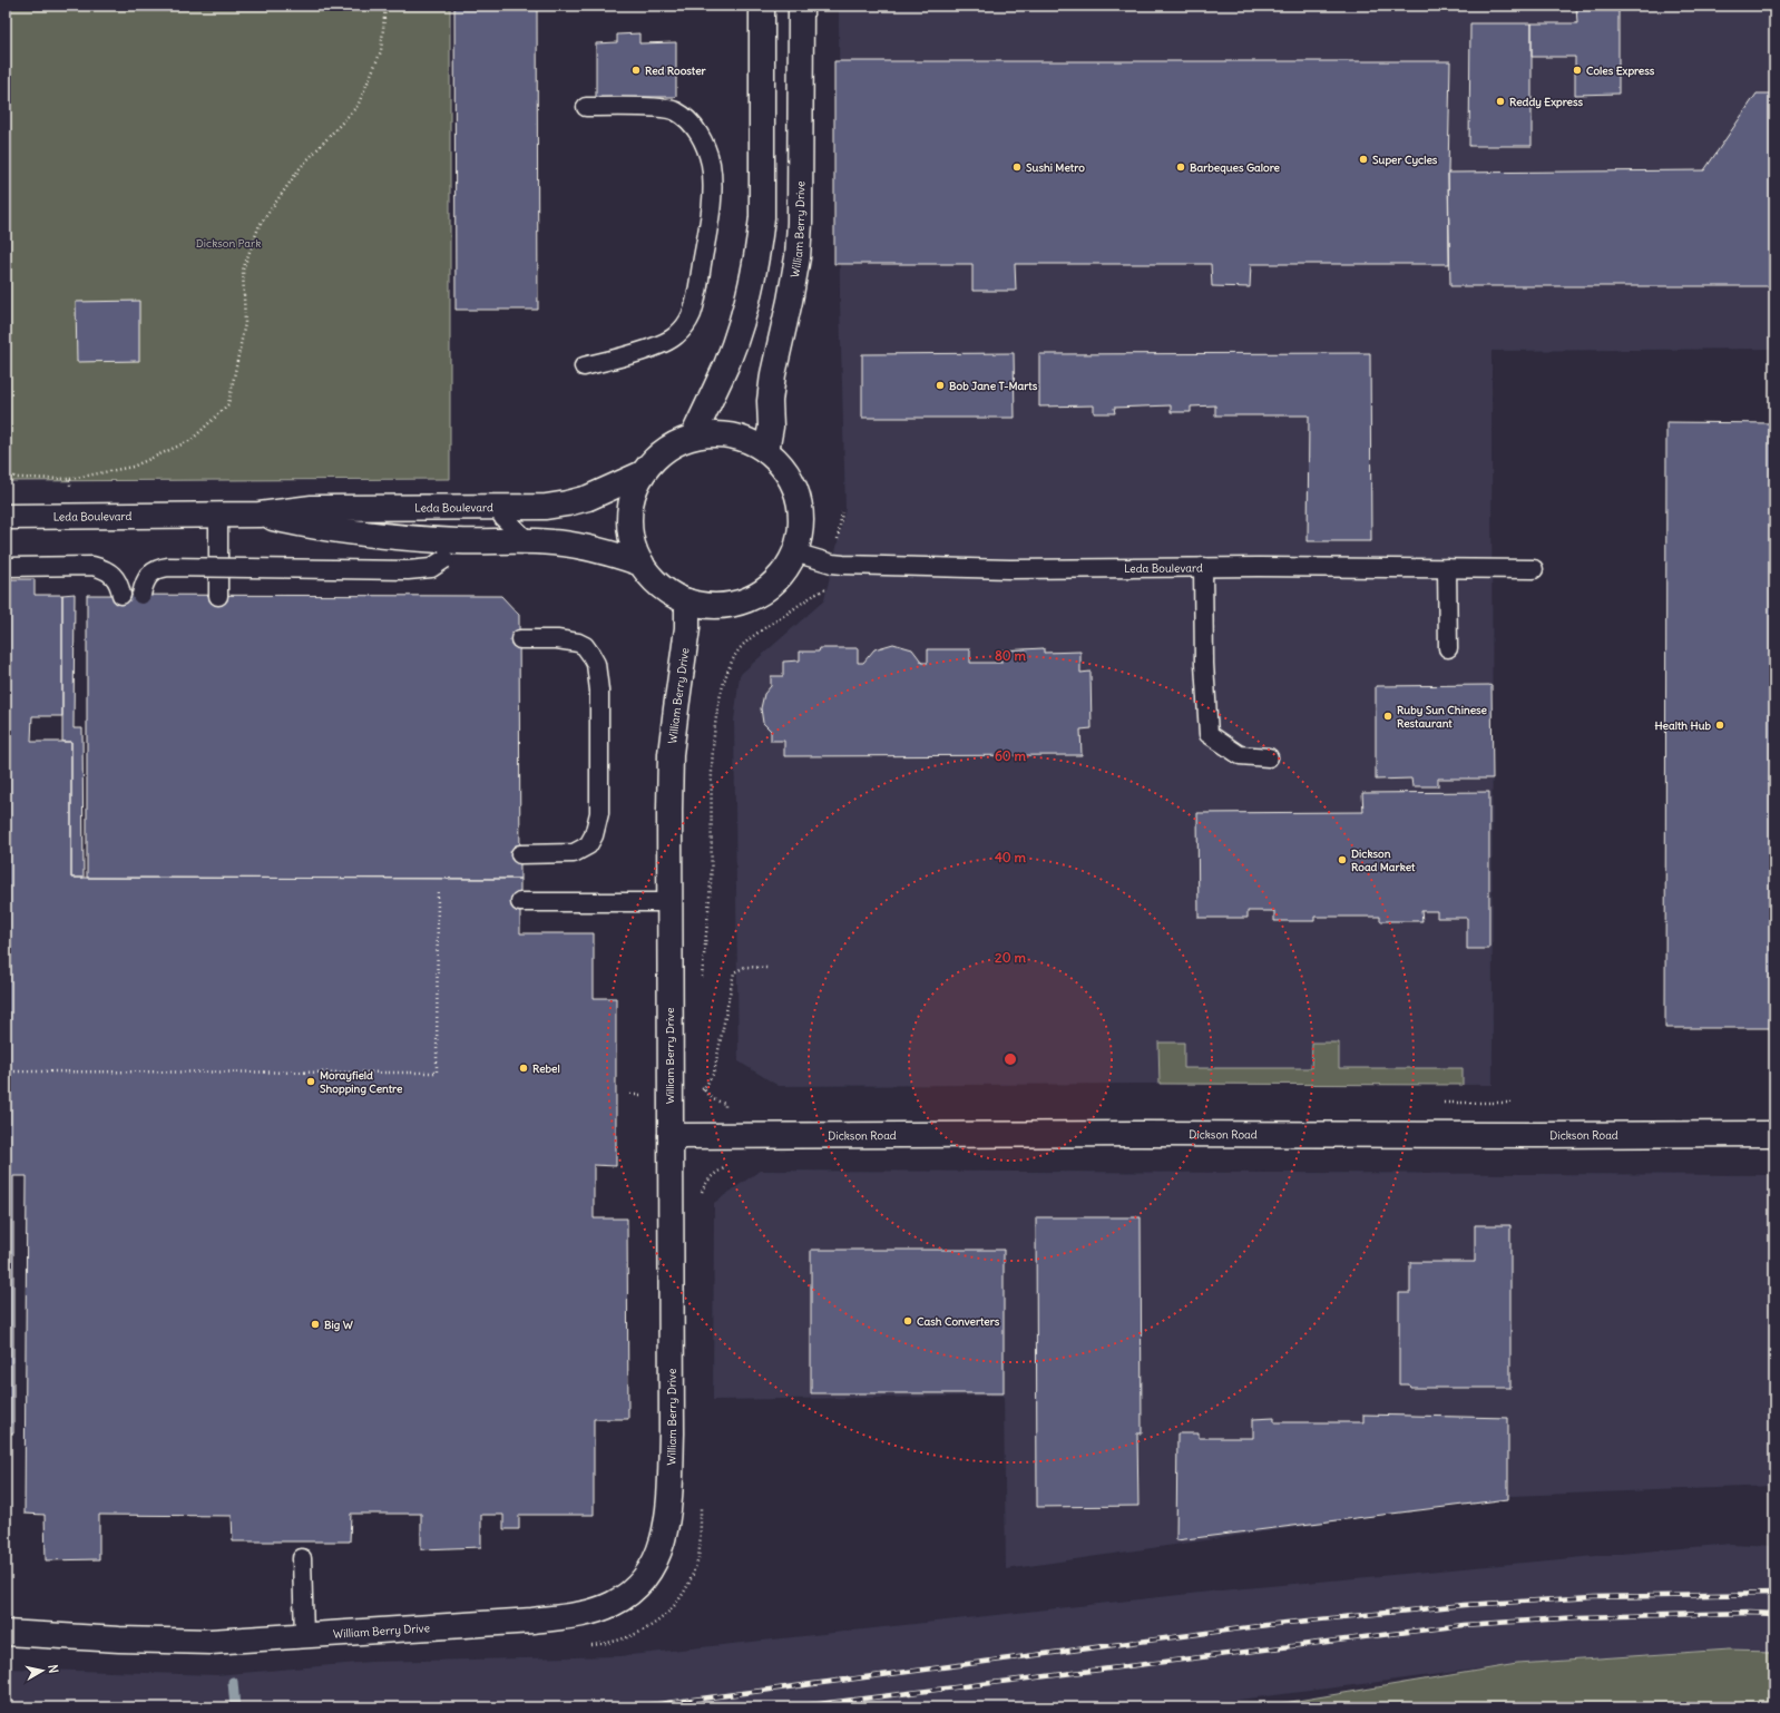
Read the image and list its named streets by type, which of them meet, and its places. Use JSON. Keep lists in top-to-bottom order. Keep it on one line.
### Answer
{"streets":{"street":["William Berry Drive","Leda Boulevard","Dickson Road"]},"crossings":[["William Berry Drive","Dickson Road"]],"parks":["Dickson Park"],"places":["Red Rooster","Coles Express","Reddy Express","Super Cycles","Sushi Metro","Barbeques Galore","Bob Jane T-Marts","Ruby Sun Chinese Restaurant","Health Hub","Dickson Road Market","Rebel","Morayfield Shopping Centre","Cash Converters","Big W"],"north":"right","rings":["80 m","60 m","40 m","20 m"]}
